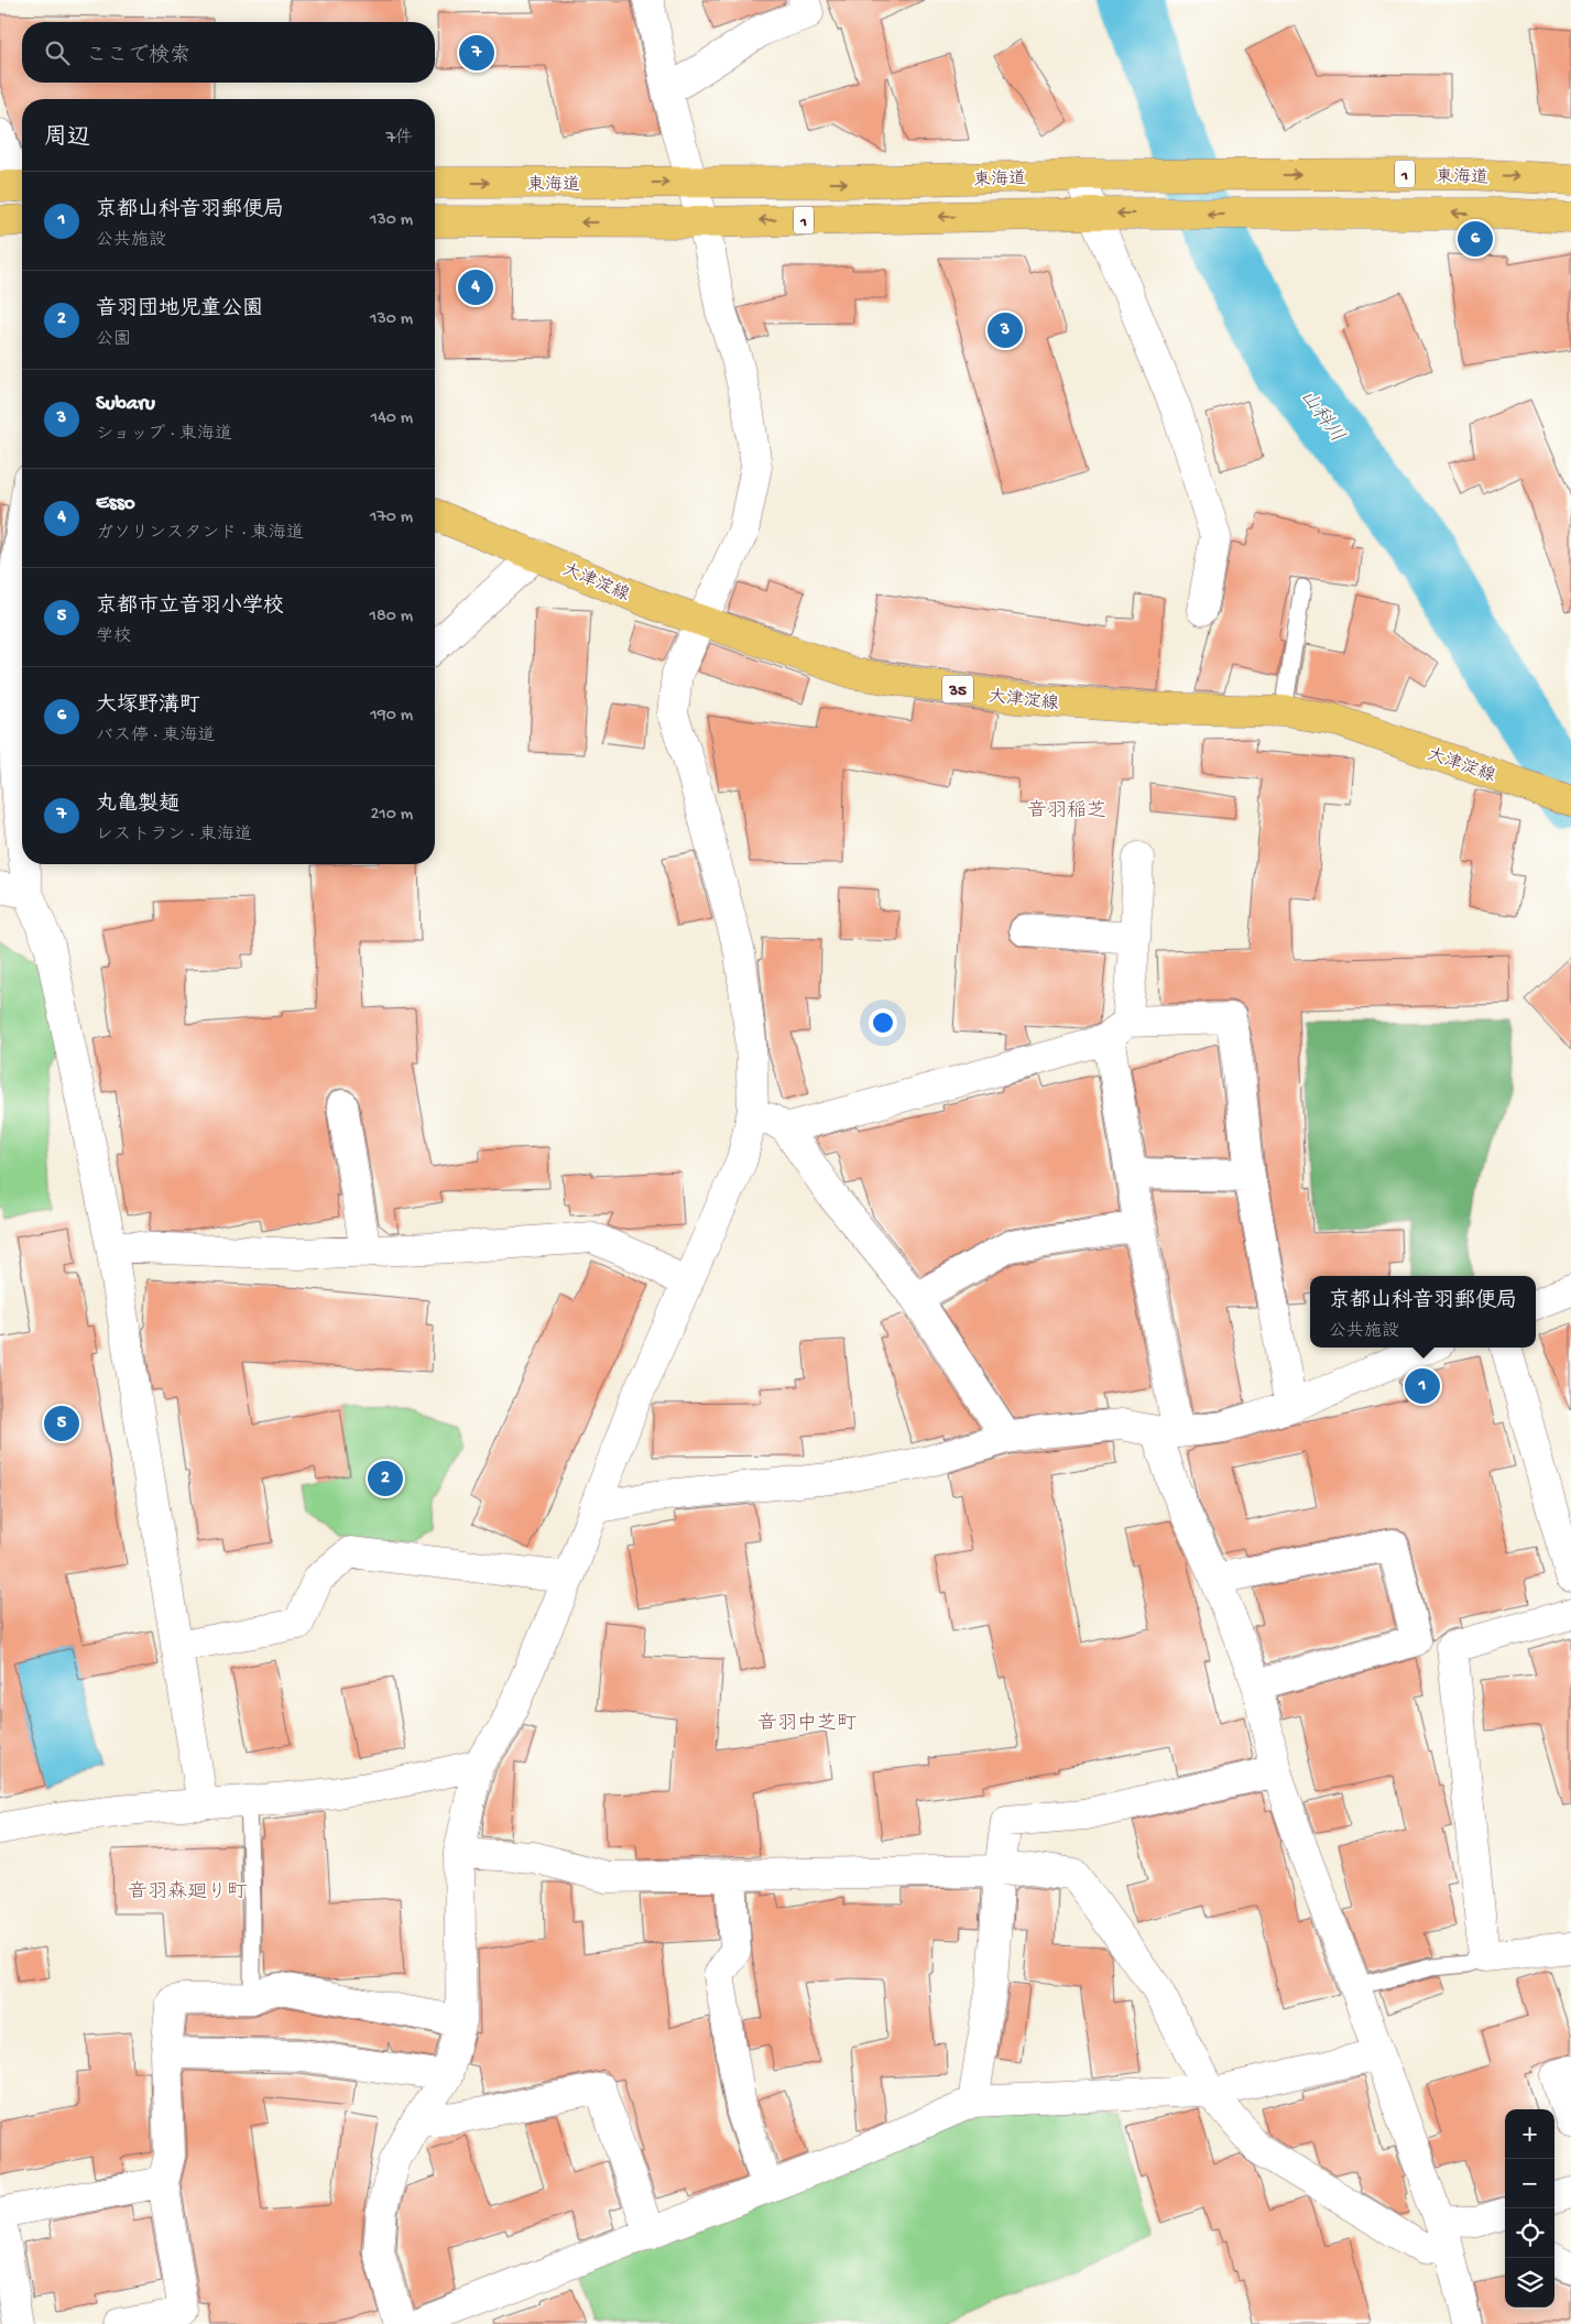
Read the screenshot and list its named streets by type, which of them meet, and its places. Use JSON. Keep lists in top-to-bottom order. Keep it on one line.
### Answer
{"streets":{"main road":["1","東海道","大津淀線","35"]},"districts":["音羽稲芝","音羽中芝町","音羽森廻り町"],"water":["山科川"],"page":{"search":"ここで検索","pins":["7","6","4","3","1","5","2"],"heading":["周辺","7件"],"list":[{"mark":"1","name":"京都山科音羽郵便局","note":"公共施設","value":"130 m"},{"mark":"2","name":"音羽団地児童公園","note":"公園","value":"130 m"},{"mark":"3","name":"Subaru","note":"ショップ · 東海道","value":"140 m"},{"mark":"4","name":"Esso","note":"ガソリンスタンド · 東海道","value":"170 m"},{"mark":"5","name":"京都市立音羽小学校","note":"学校","value":"180 m"},{"mark":"6","name":"大塚野溝町","note":"バス停 · 東海道","value":"190 m"},{"mark":"7","name":"丸亀製麺","note":"レストラン · 東海道","value":"210 m"}],"popup":["京都山科音羽郵便局","公共施設"],"map_buttons":["+","−"]}}
